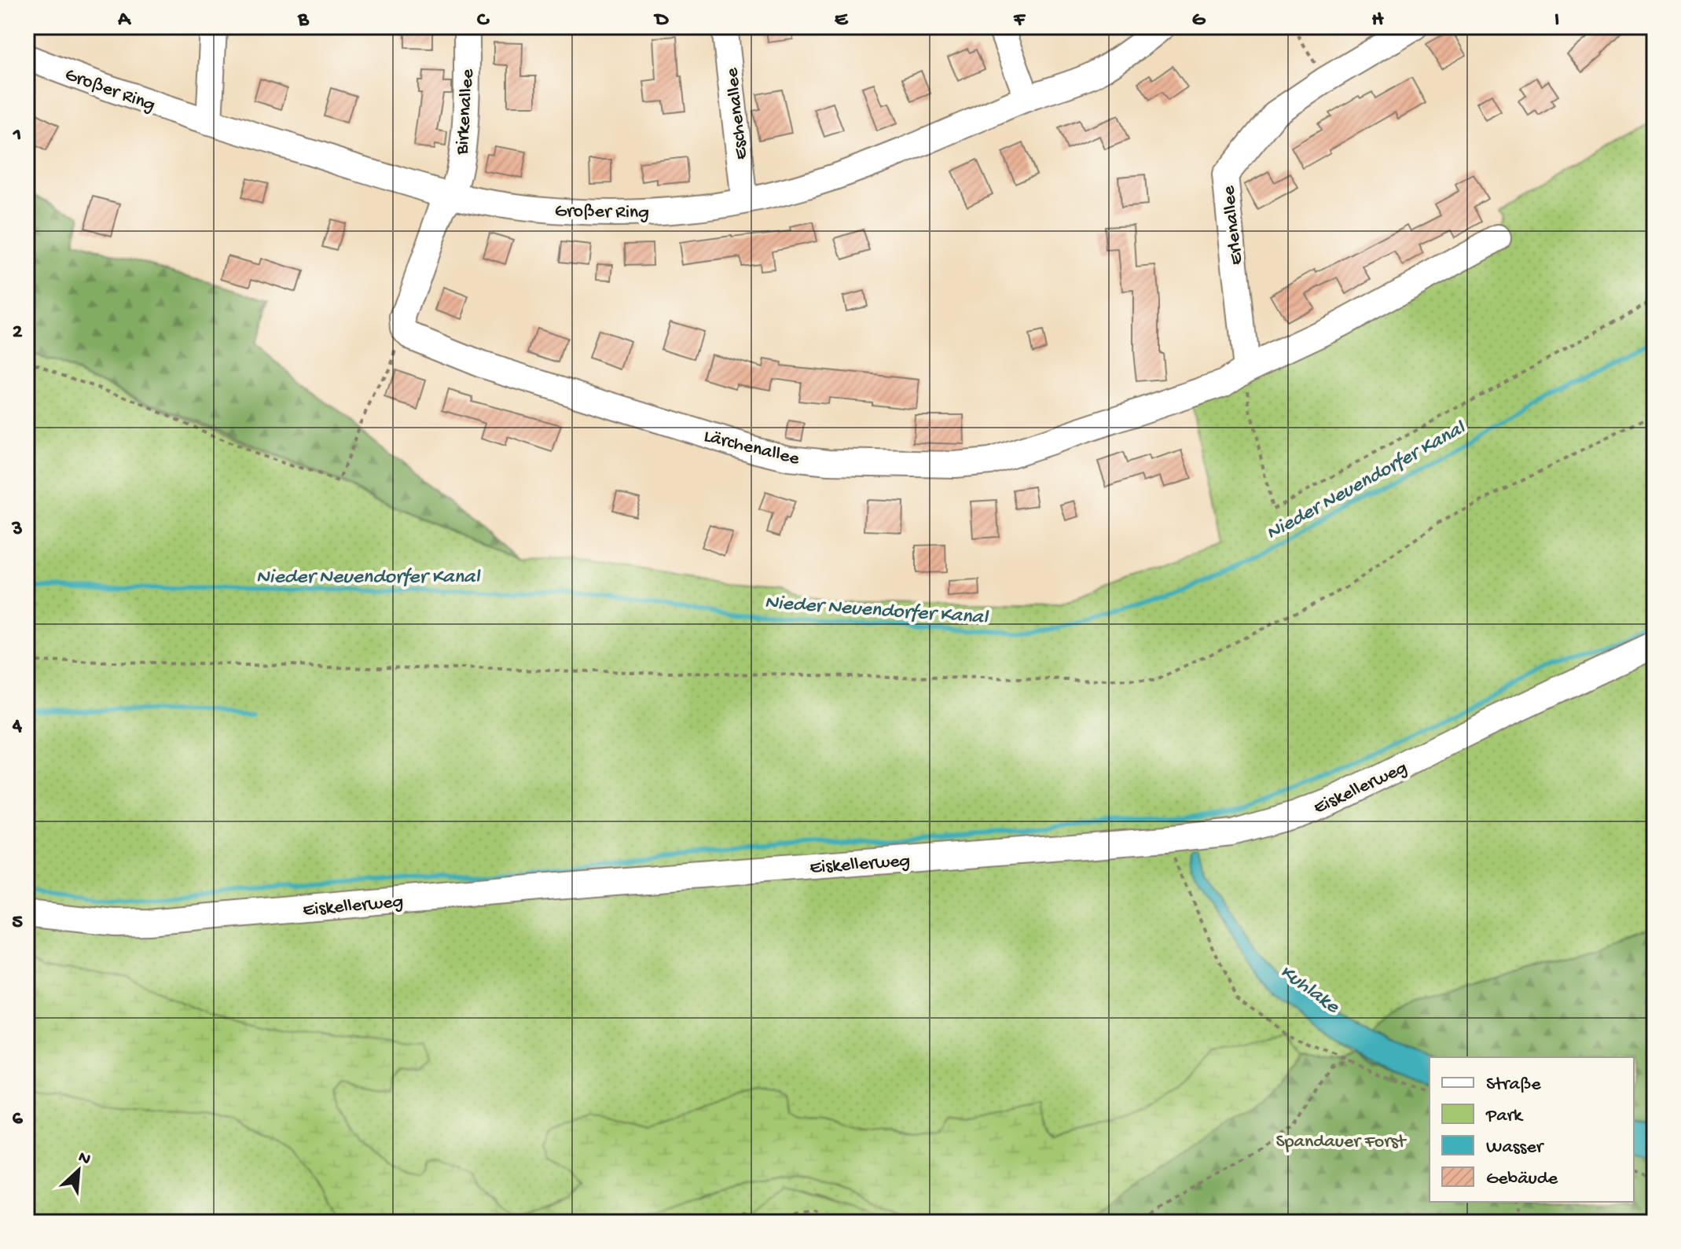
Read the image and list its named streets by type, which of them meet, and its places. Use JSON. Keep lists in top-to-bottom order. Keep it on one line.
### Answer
{"streets":{"street":["Großer Ring","Birkenallee","Eschenallee","Erlenallee","Lärchenallee","Eiskellerweg"]},"crossings":[["Großer Ring","Birkenallee"],["Großer Ring","Eschenallee"],["Erlenallee","Lärchenallee"]],"water":["Nieder Neuendorfer Kanal","Kuhlake"],"parks":["Spandauer Forst"],"legend":["Straße","Park","Wasser","Gebäude"],"north":"top right","grid":{"columns":["A","B","C","D","E","F","G","H","I"],"rows":["1","2","3","4","5","6"]}}
